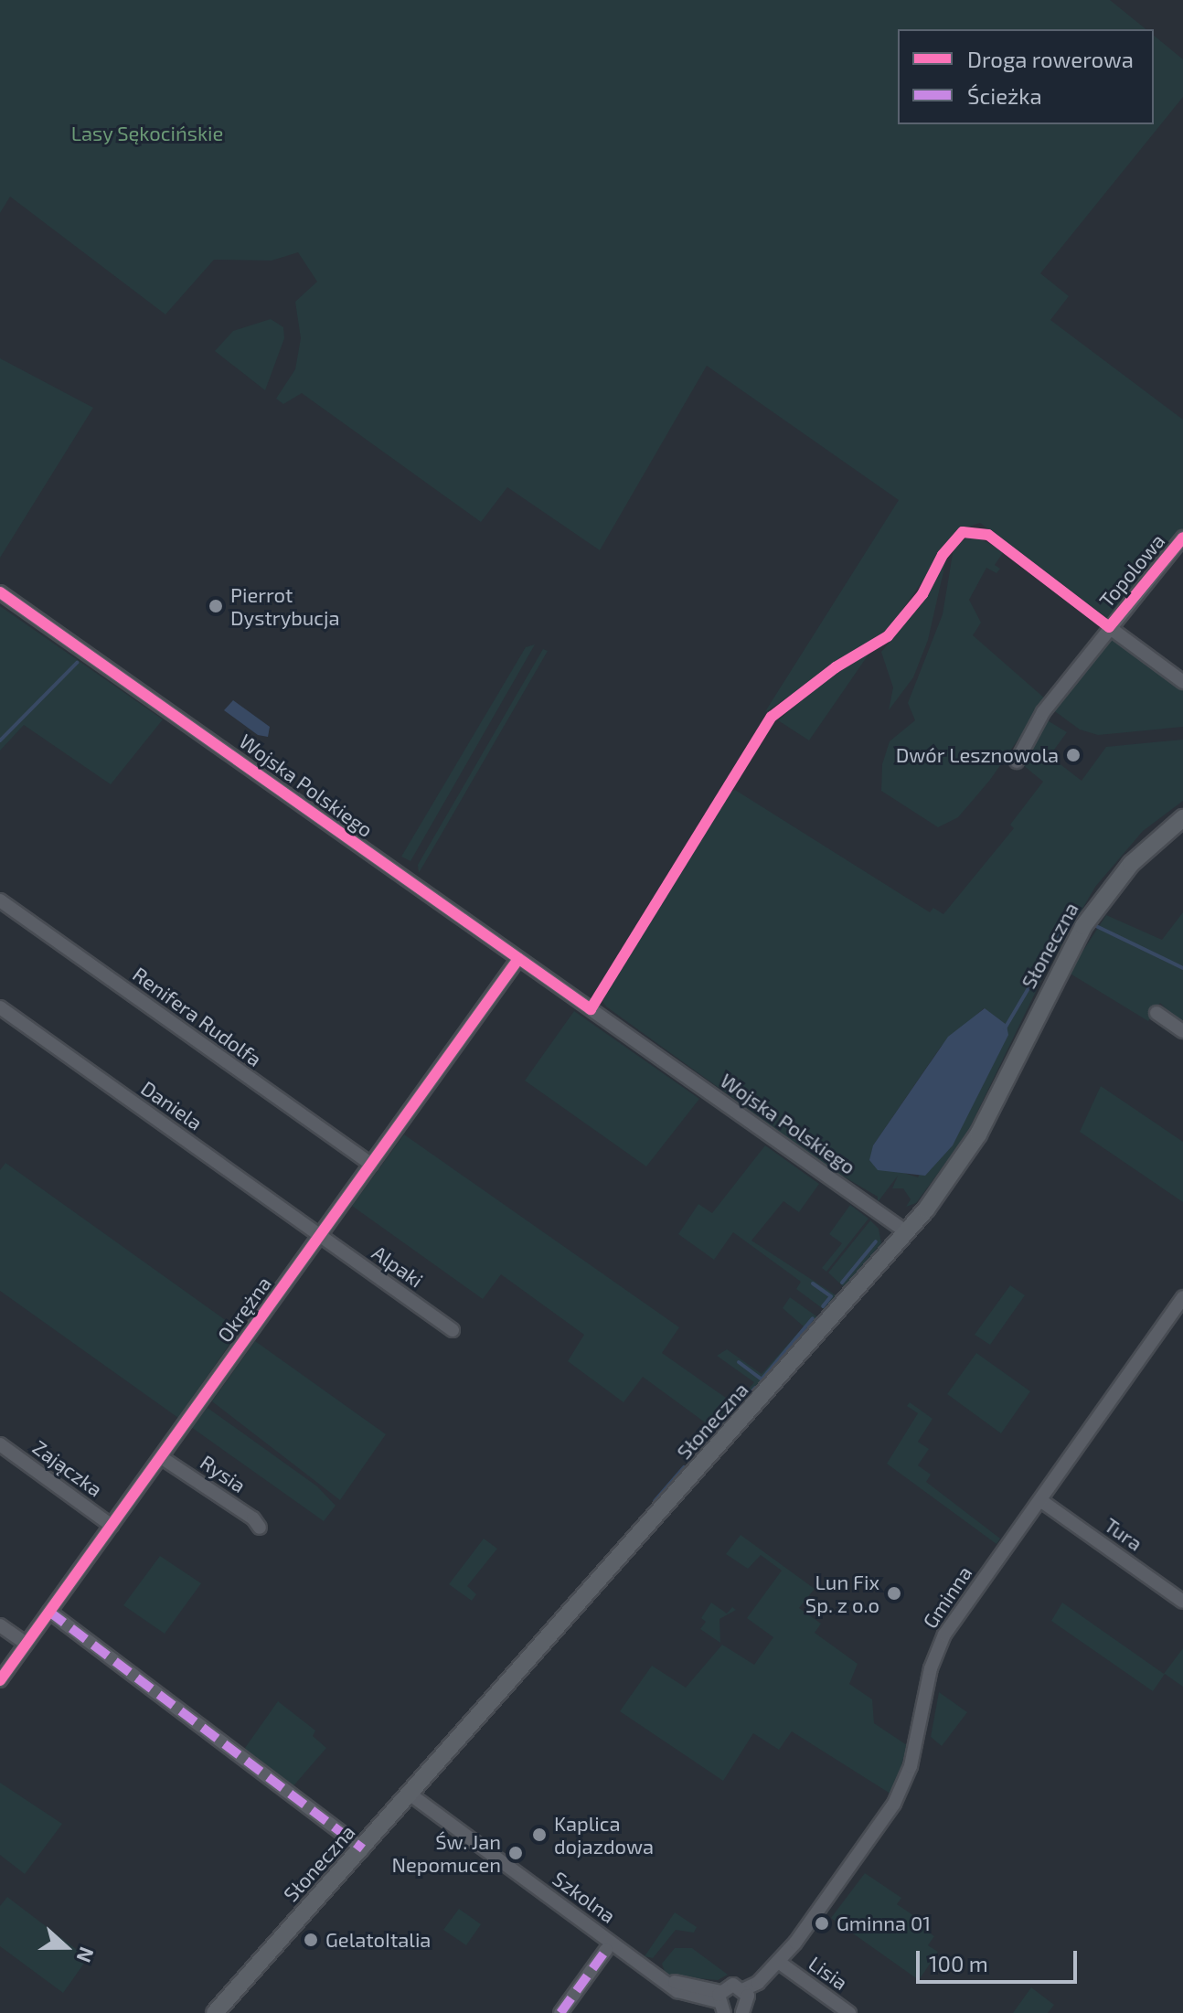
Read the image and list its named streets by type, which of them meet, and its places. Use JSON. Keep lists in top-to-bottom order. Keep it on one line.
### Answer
{"streets":{"main road":["Słoneczna"],"street":["Topolowa","Wojska Polskiego","Renifera Rudolfa","Daniela","Alpaki","Okrężna","Zajączka","Rysia","Tura","Gminna","Szkolna","Lisia"]},"crossings":[["Wojska Polskiego","Słoneczna"],["Wojska Polskiego","Okrężna"],["Słoneczna","Szkolna"],["Renifera Rudolfa","Okrężna"],["Daniela","Alpaki"],["Daniela","Okrężna"],["Alpaki","Okrężna"],["Okrężna","Zajączka"],["Okrężna","Rysia"],["Tura","Gminna"],["Gminna","Lisia"]],"parks":["Lasy Sękocińskie"],"places":["Pierrot Dystrybucja","Dwór Lesznowola","Lun Fix Sp. z o.o","Kaplica dojazdowa","Św. Jan Nepomucen","Gminna 01","GelatoItalia"],"legend":["Droga rowerowa","Ścieżka"],"scale_bar":"100 m","north":"right"}
